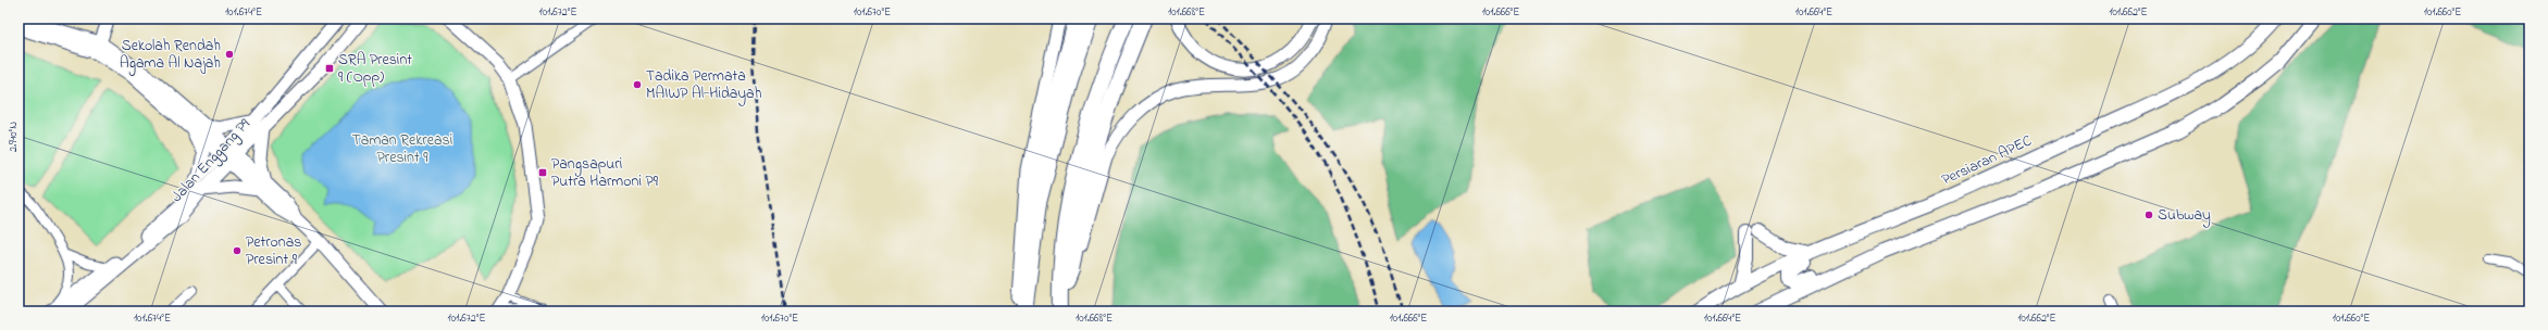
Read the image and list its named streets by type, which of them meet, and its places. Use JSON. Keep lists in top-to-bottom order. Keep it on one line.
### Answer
{"streets":{"main road":["Persiaran APEC"],"street":["Jalan Enggang P9"]},"parks":["Taman Rekreasi Presint 9"],"places":{"other":["Sekolah Rendah Agama Al Najah","Tadika Permata MAIWP Al-Hidayah","Subway","Petronas Presint 9"],"transit":["SRA Presint 9 (Opp)","Pangsapuri Putra Harmoni P9"]},"coordinates":["101.674°E","101.672°E","101.670°E","101.668°E","101.666°E","101.664°E","101.662°E","101.660°E","2.940°N"]}
